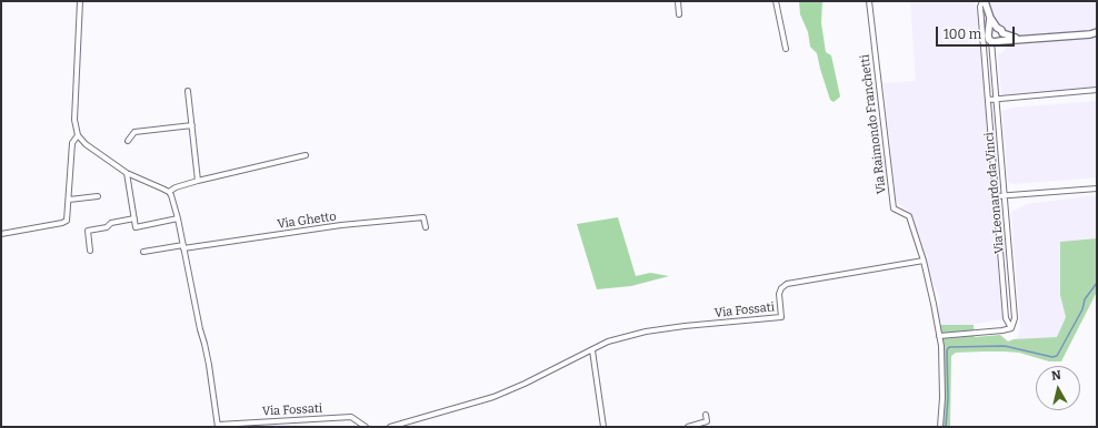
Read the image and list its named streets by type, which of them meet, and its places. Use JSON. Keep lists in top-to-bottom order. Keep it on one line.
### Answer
{"streets":{"street":["Via Raimondo Franchetti","Via Leonardo da Vinci","Via Ghetto","Via Fossati"]},"crossings":[["Via Raimondo Franchetti","Via Fossati"]],"scale_bar":"100 m","north":"top"}
